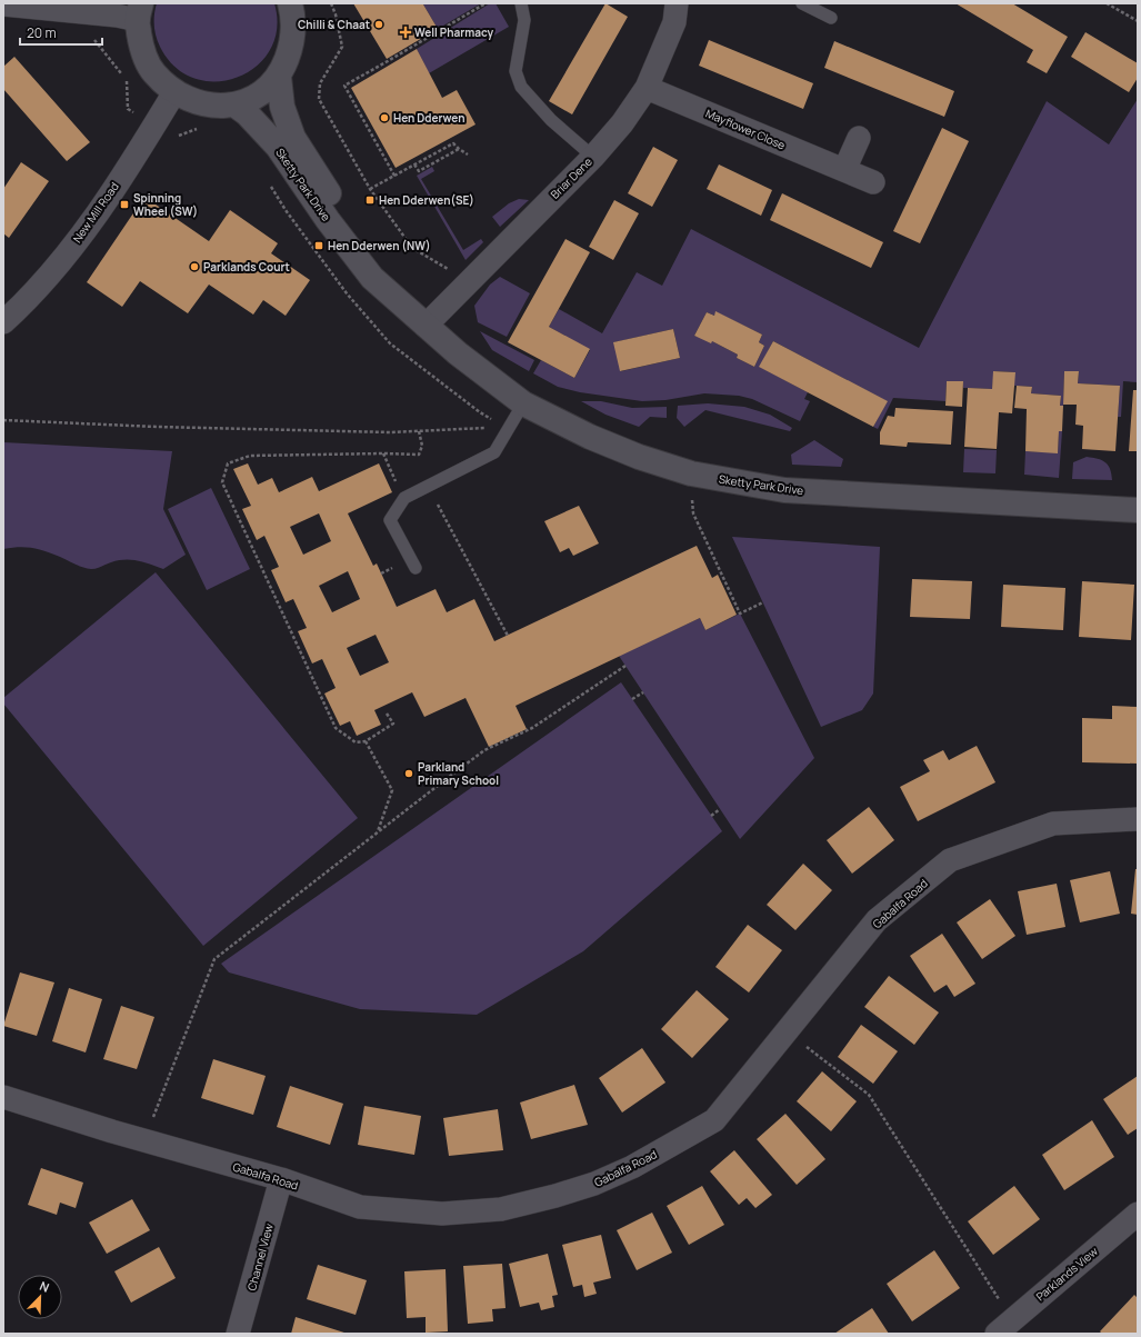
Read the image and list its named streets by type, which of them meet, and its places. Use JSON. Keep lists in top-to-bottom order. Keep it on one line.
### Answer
{"streets":{"street":["Mayflower Close","Briar Dene","Sketty Park Drive","New Mill Road","Gabalfa Road","Channel View","Parklands View"]},"crossings":[["Mayflower Close","Briar Dene"],["Briar Dene","Sketty Park Drive"],["Gabalfa Road","Channel View"]],"places":{"other":["Chilli & Chaat","Hen Dderwen","Parklands Court","Parkland Primary School"],"health":["Well Pharmacy"],"transit":["Hen Dderwen(SE)","Spinning Wheel (SW)","Hen Dderwen (NW)"]},"scale_bar":"20 m","north":"top right"}
